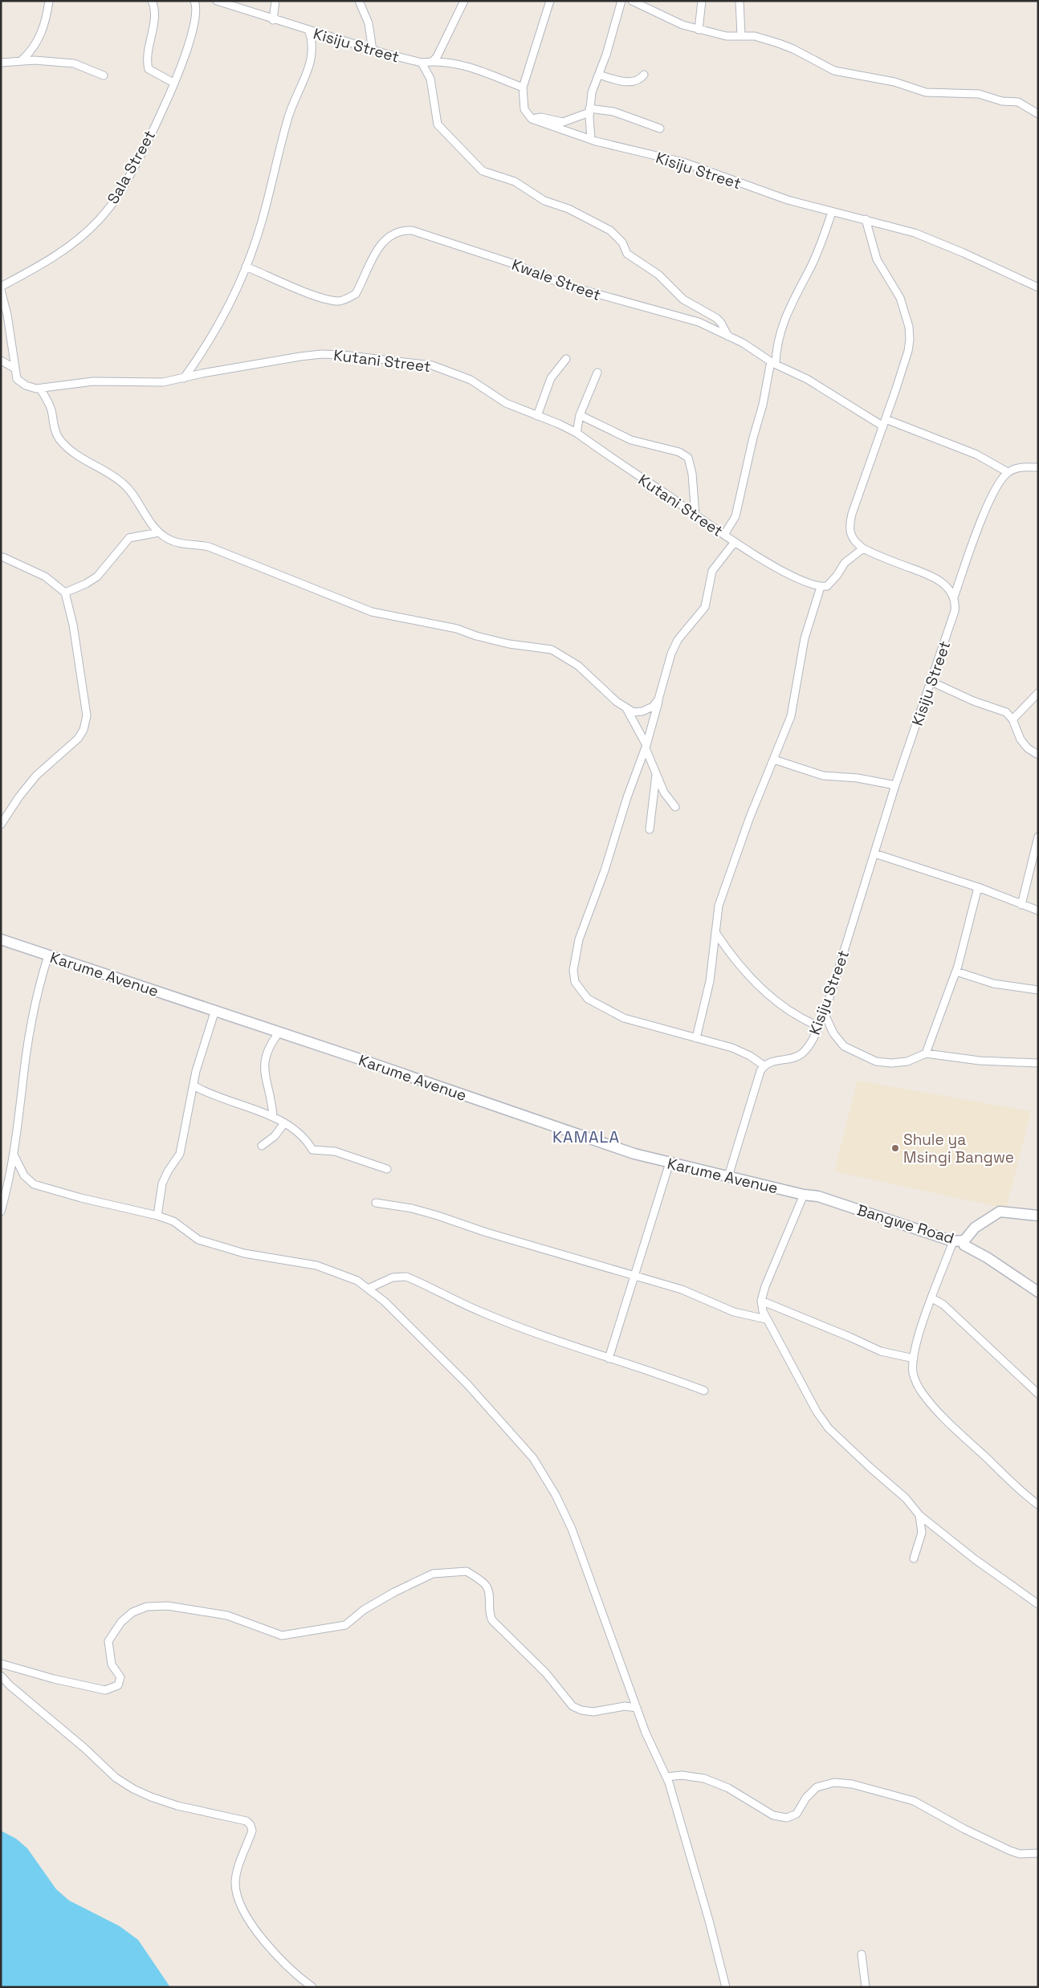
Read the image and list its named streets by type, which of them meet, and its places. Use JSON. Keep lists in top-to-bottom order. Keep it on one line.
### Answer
{"streets":{"street":["Kisiju Street","Sala Street","Kwale Street","Kutani Street","Karume Avenue","Bangwe Road"]},"crossings":[["Kisiju Street","Kwale Street"],["Sala Street","Kutani Street"],["Karume Avenue","Bangwe Road"]],"districts":["KAMALA"],"places":["Shule ya Msingi Bangwe"]}
